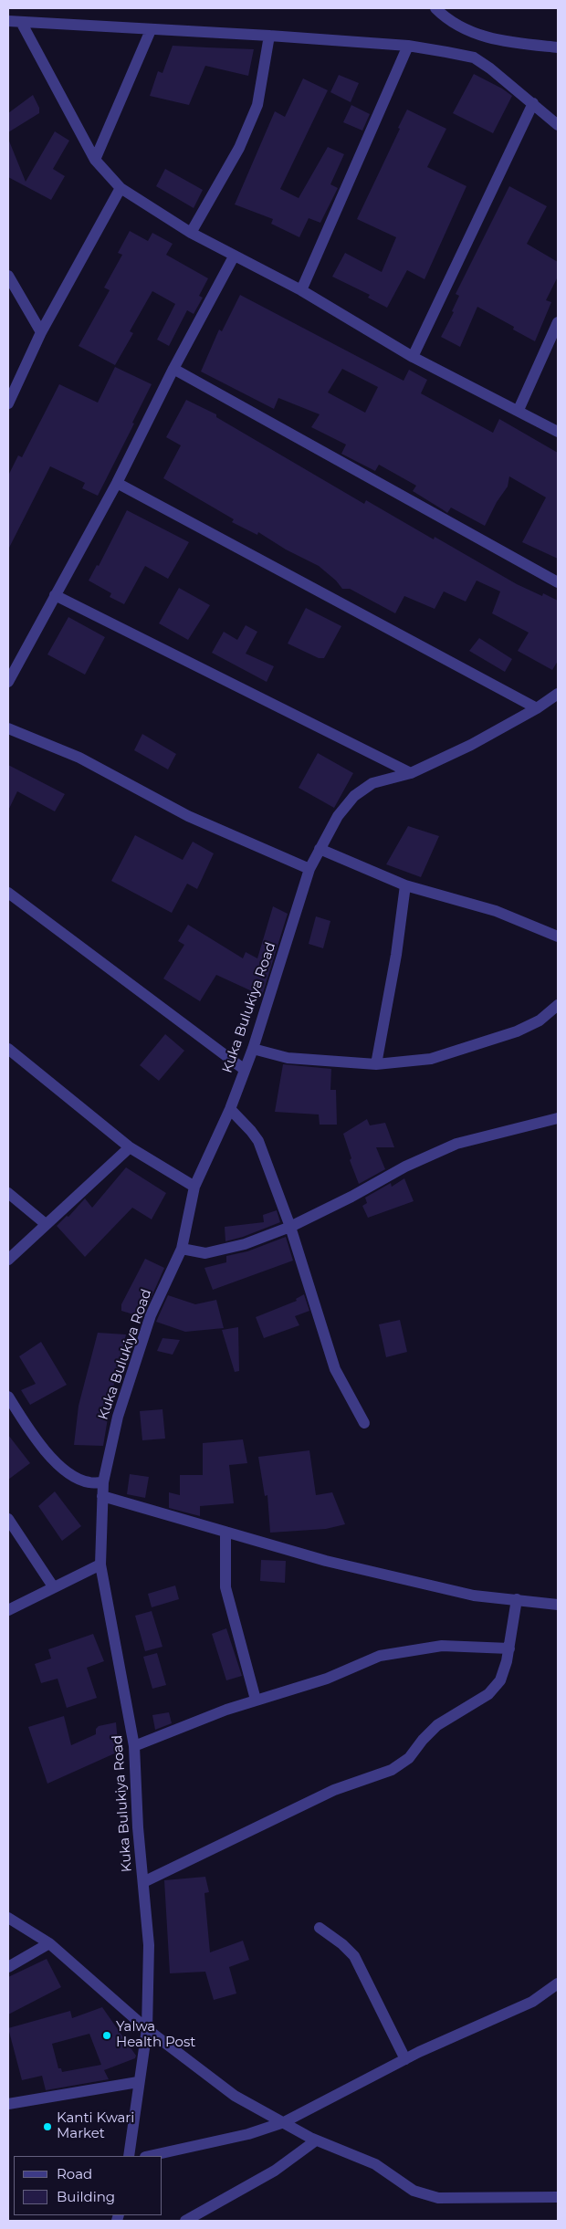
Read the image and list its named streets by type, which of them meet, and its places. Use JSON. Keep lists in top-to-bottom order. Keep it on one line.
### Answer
{"streets":{"street":["Kuka Bulukiya Road"]},"places":["Yalwa Health Post","Kanti Kwari Market"],"legend":["Road","Building"]}
